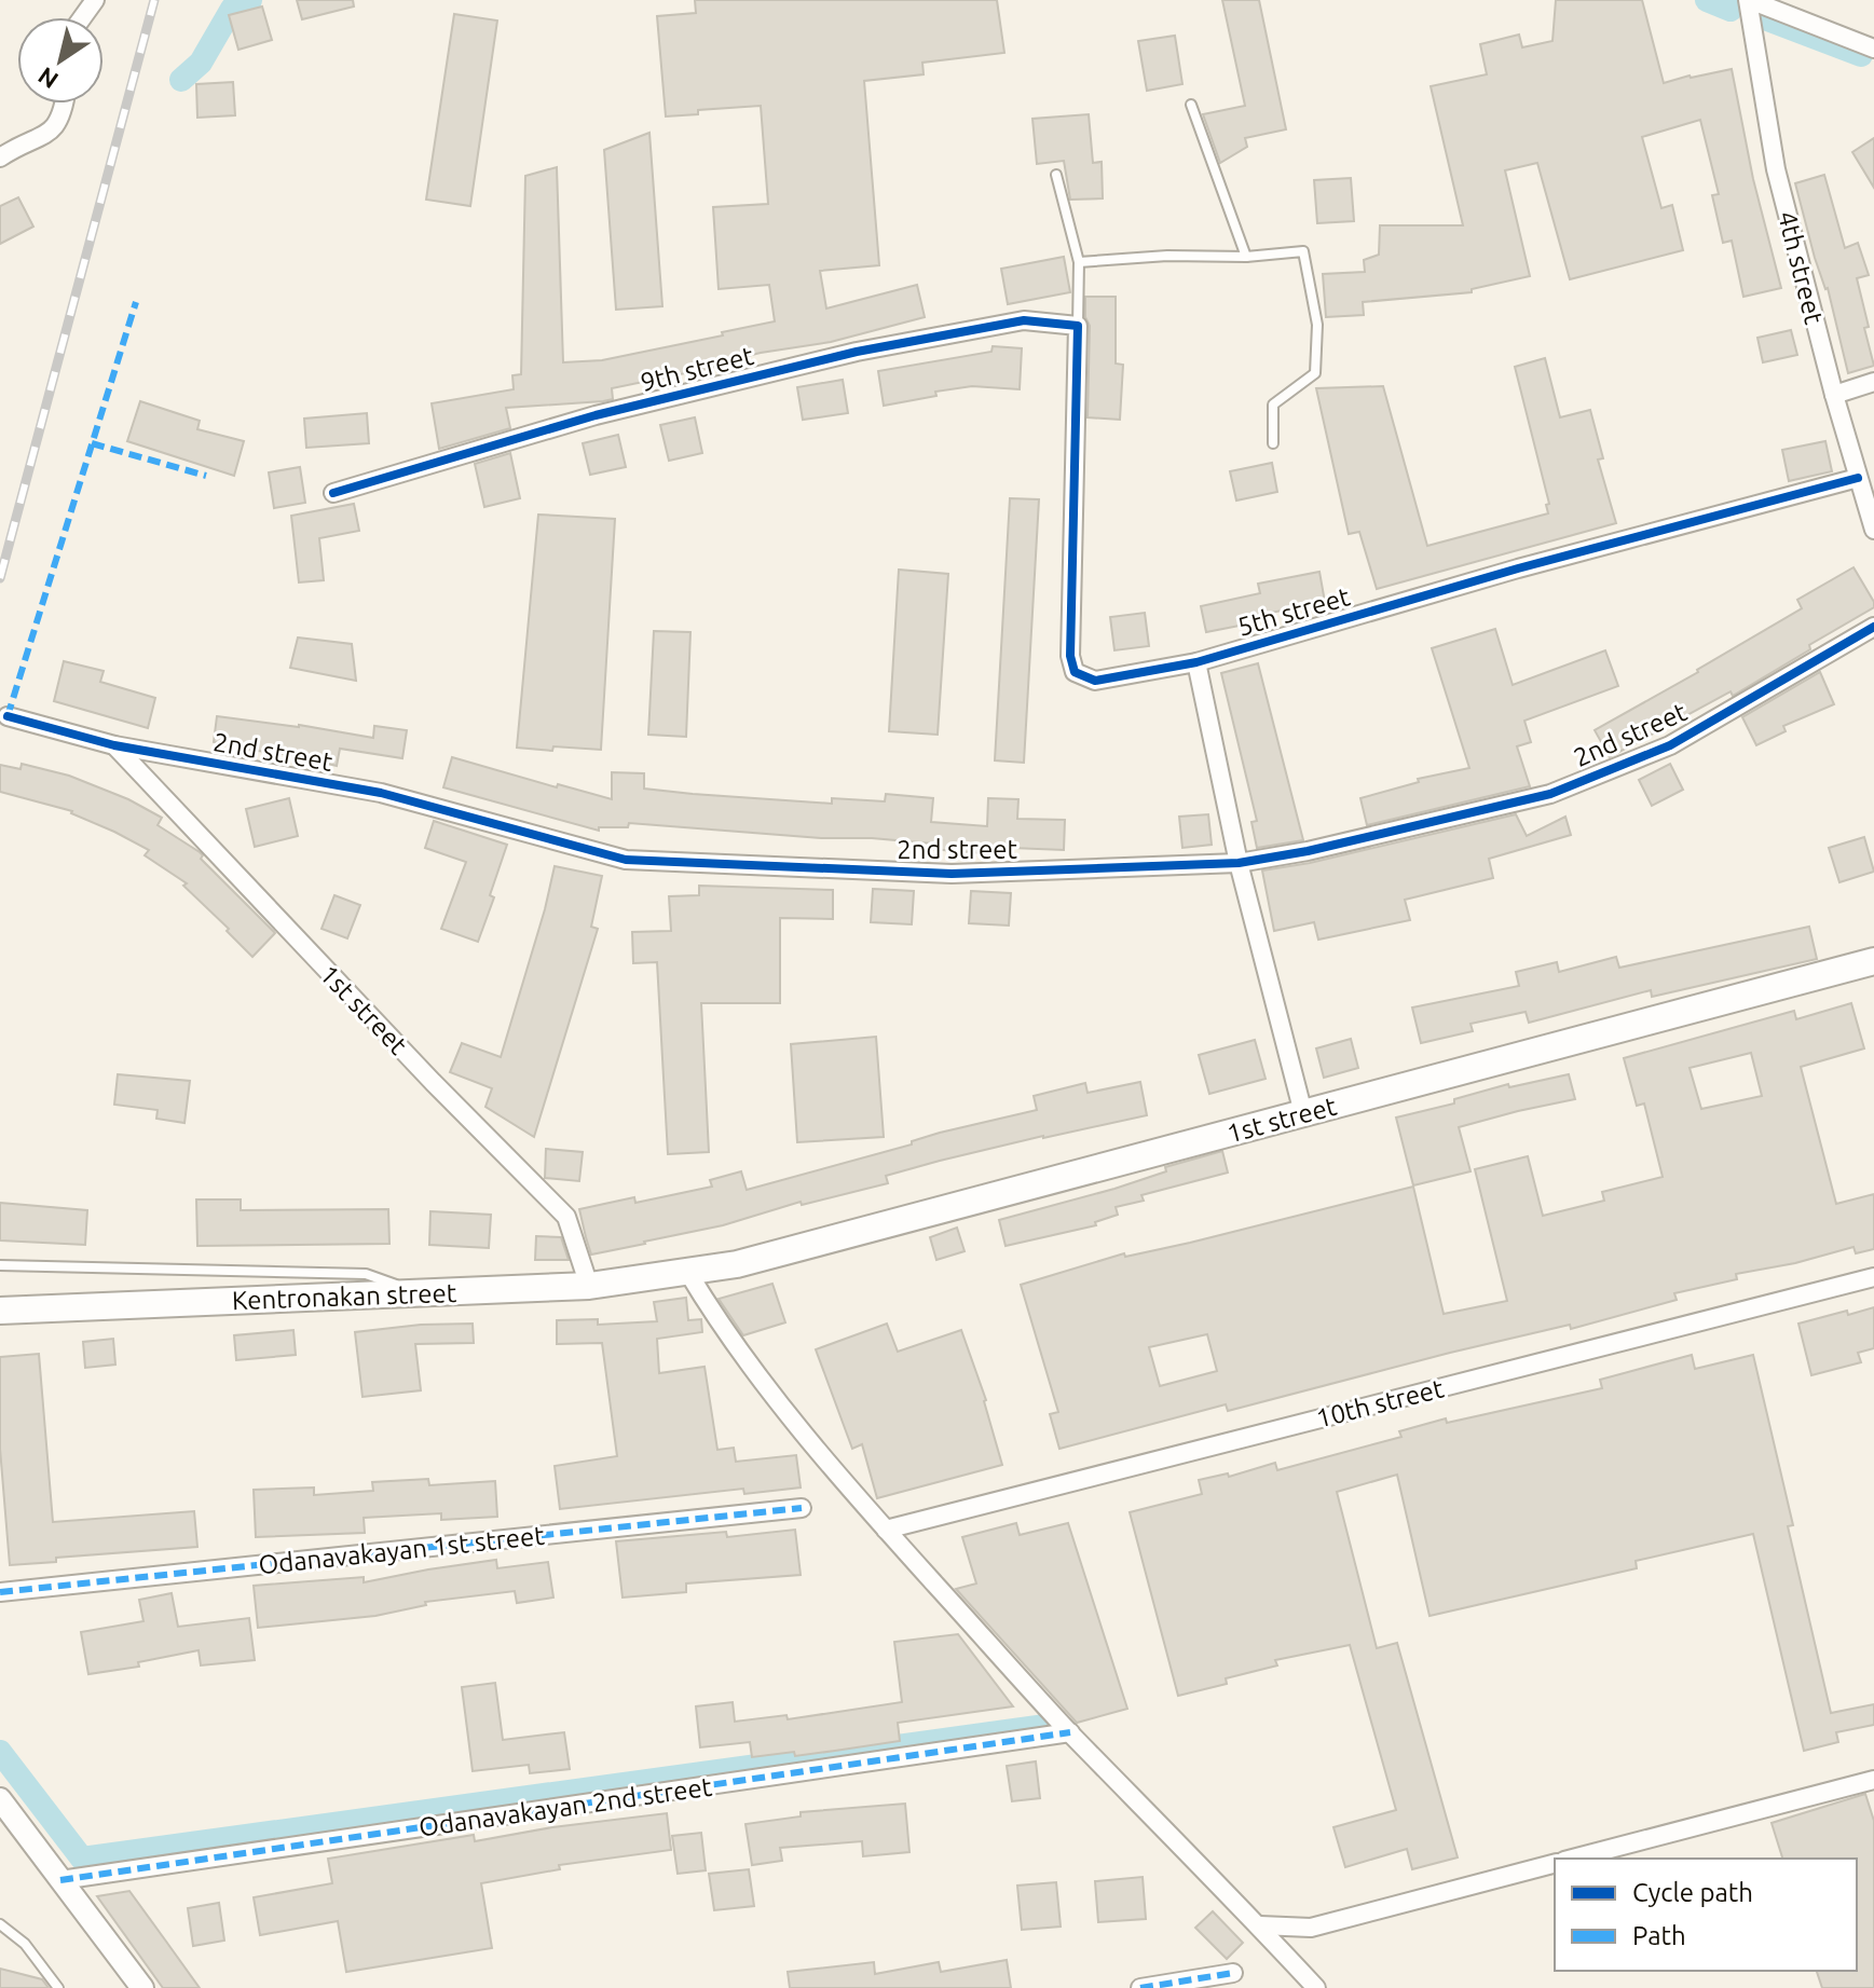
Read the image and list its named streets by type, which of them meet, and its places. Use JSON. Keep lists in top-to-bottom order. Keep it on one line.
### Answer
{"streets":{"main road":["1st street","Kentronakan street"],"street":["4th street","9th street","5th street","2nd street","10th street","Odanavakayan 1st street","Odanavakayan 2nd street"]},"crossings":[["4th street","5th street"],["9th street","5th street"],["2nd street","1st street"],["1st street","Kentronakan street"]],"legend":["Cycle path","Path"],"north":"bottom left"}
